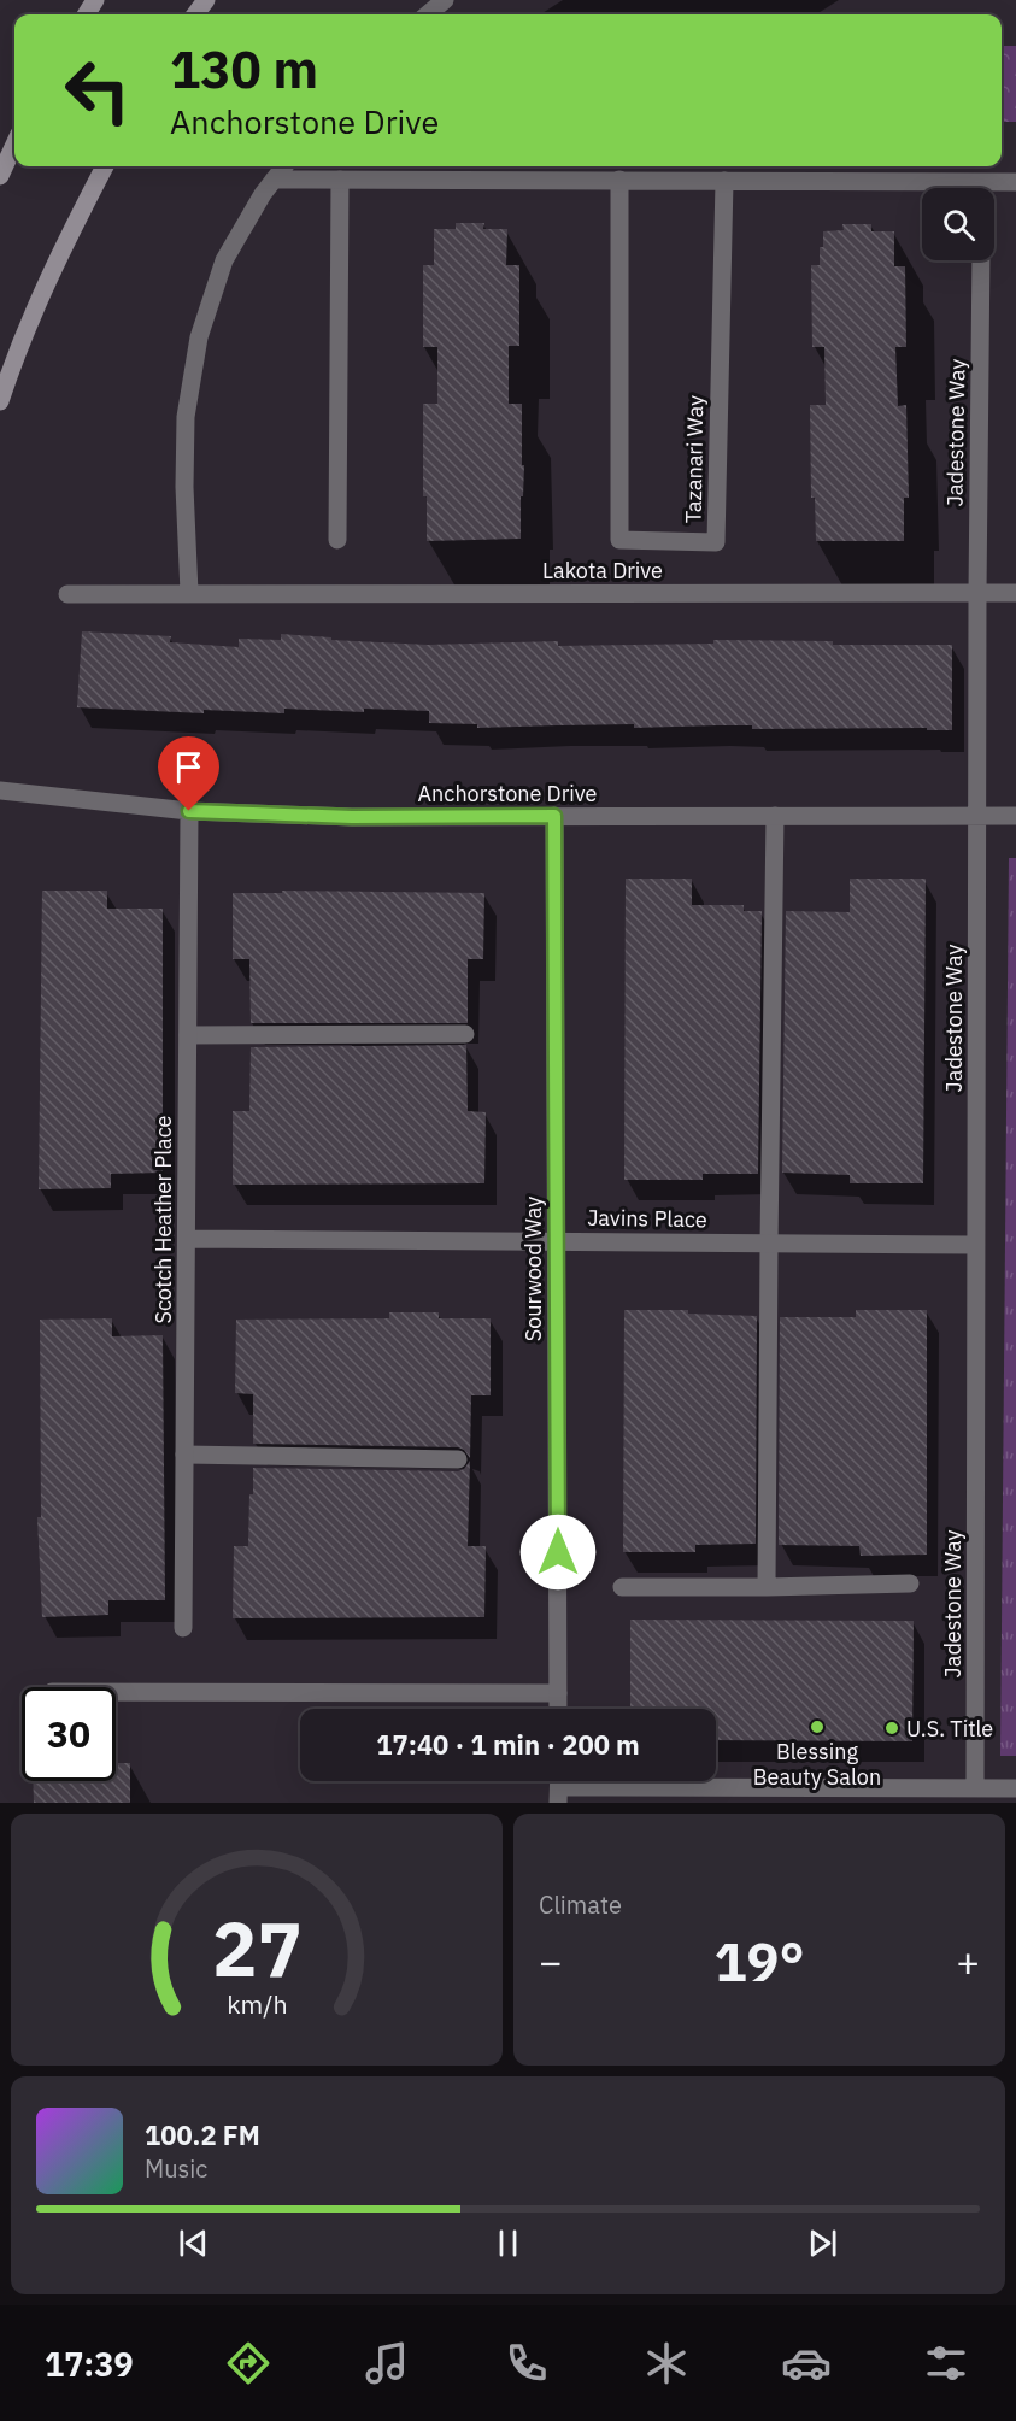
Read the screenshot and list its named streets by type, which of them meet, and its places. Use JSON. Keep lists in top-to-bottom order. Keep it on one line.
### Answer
{"streets":{"street":["Jadestone Way","Tazanari Way","Lakota Drive","Anchorstone Drive","Javins Place","Scotch Heather Place","Sourwood Way"]},"crossings":[["Jadestone Way","Lakota Drive"],["Jadestone Way","Anchorstone Drive"],["Jadestone Way","Javins Place"],["Anchorstone Drive","Scotch Heather Place"],["Anchorstone Drive","Sourwood Way"],["Javins Place","Scotch Heather Place"],["Javins Place","Sourwood Way"]],"places":["Blessing Beauty Salon","U.S. Title"],"page":{"turn":["130 m","Anchorstone Drive"],"limit":"30","trip":"17:40 · 1 min · 200 m","tile":"Climate","heat":["−","19°","+"],"song":["100.2 FM","Music"],"tabs":"17:39","gauge":["27","km/h"]}}
